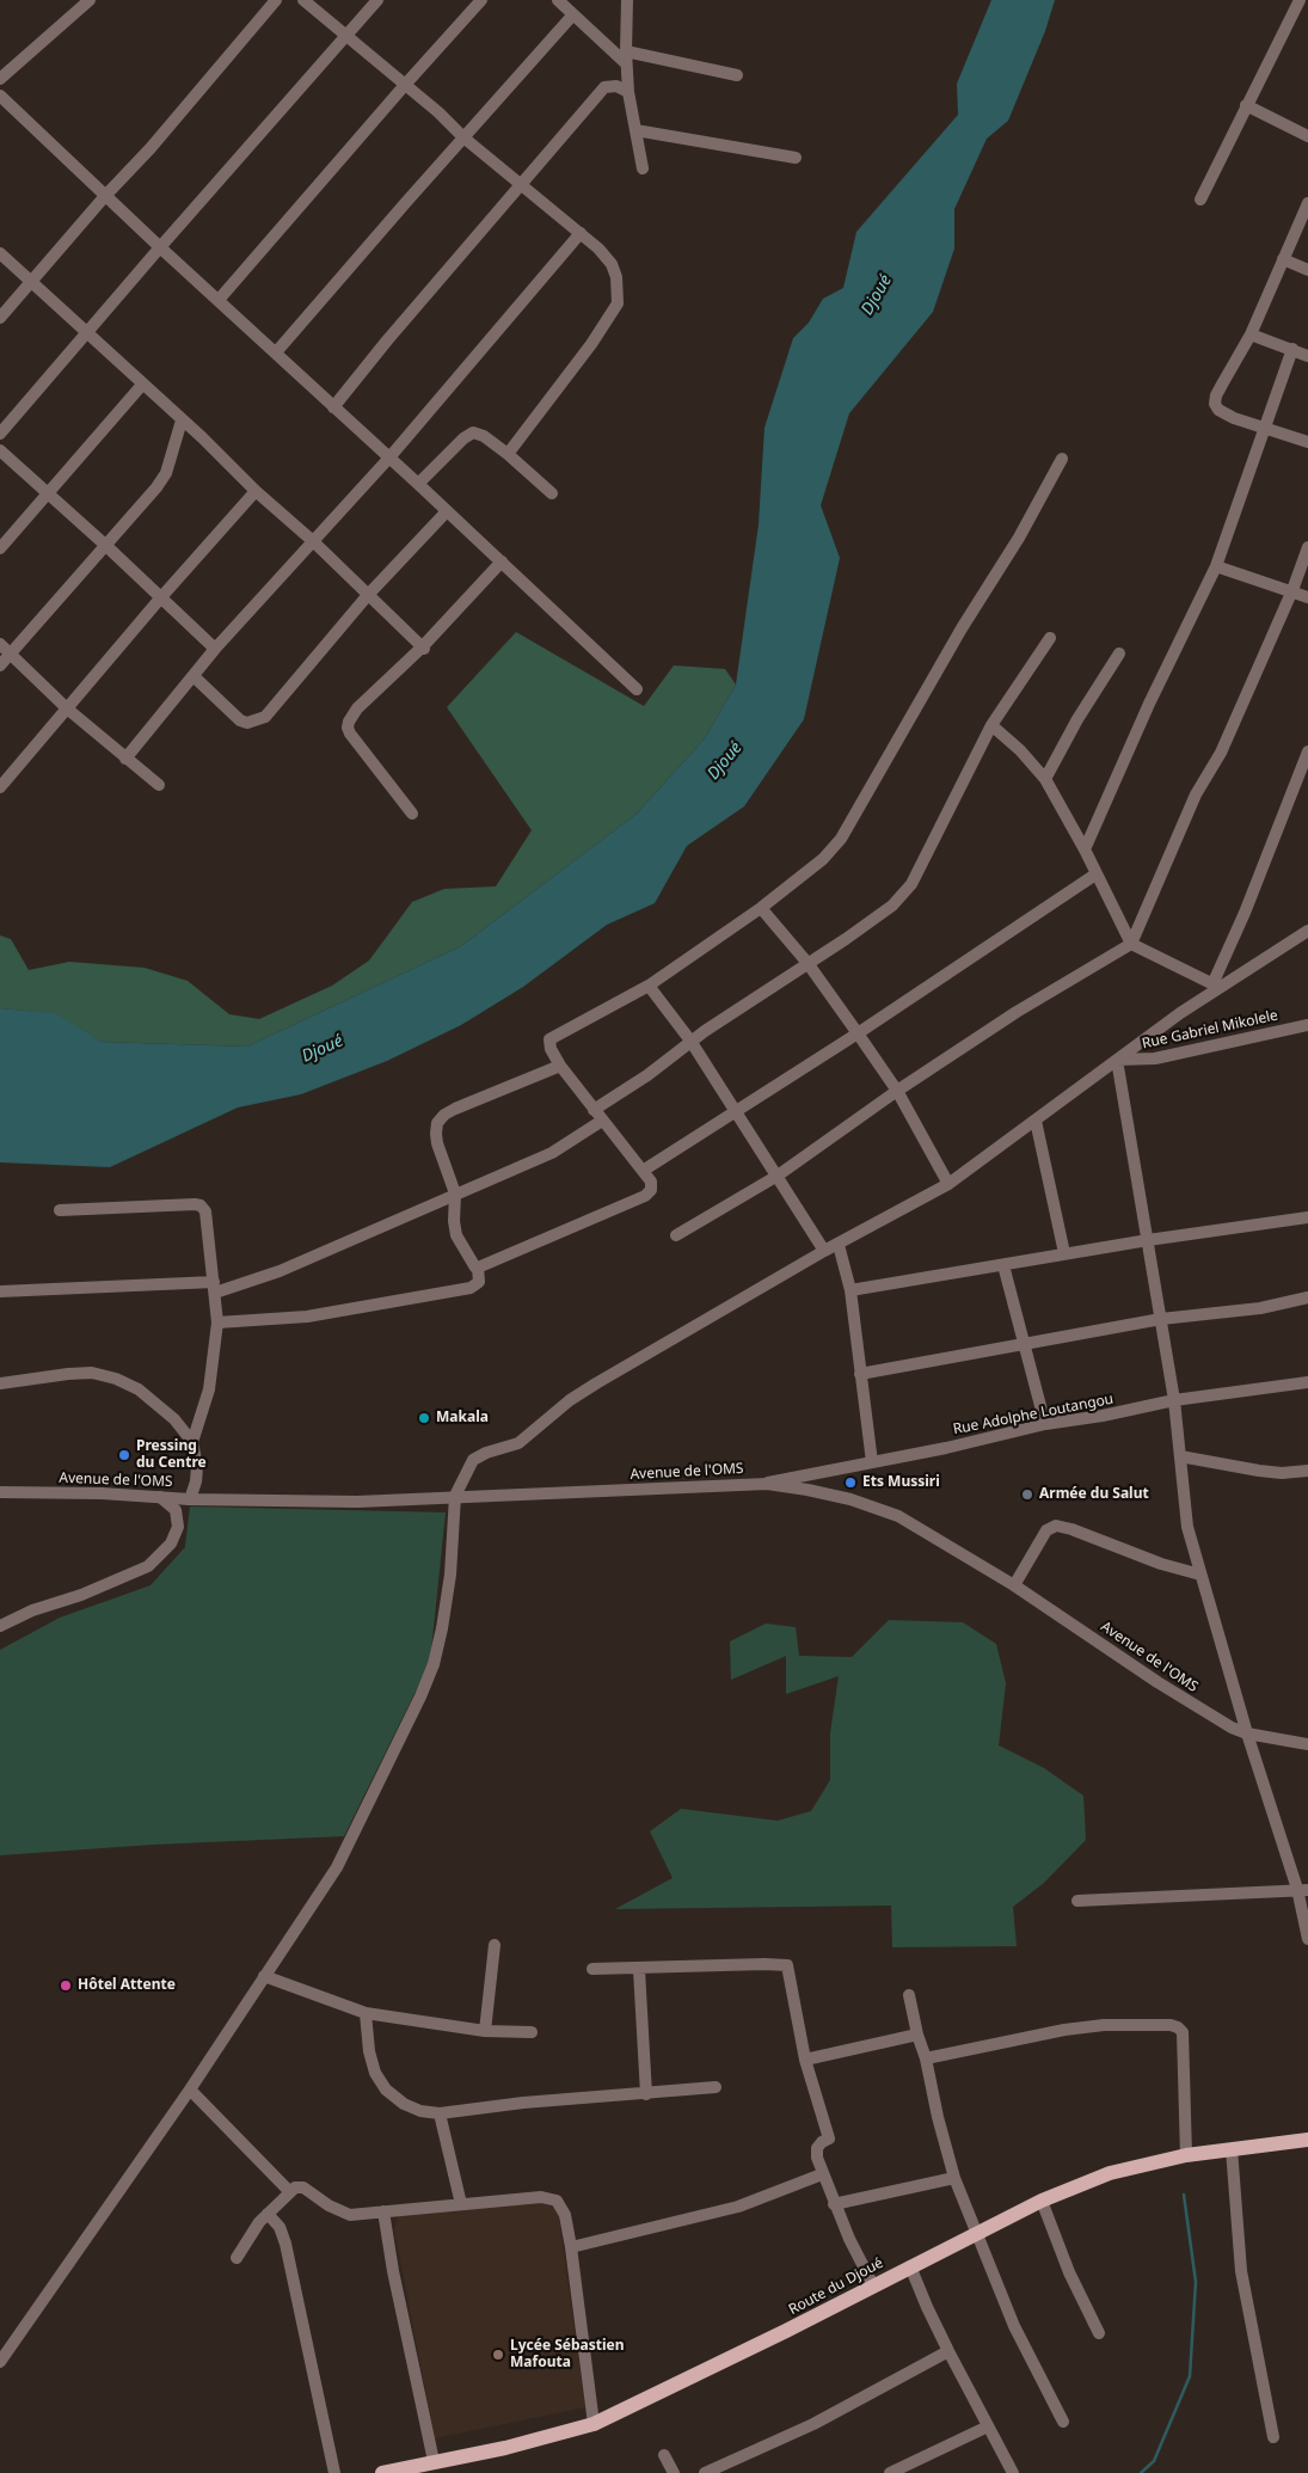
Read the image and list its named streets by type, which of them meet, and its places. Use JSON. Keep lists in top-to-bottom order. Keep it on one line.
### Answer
{"streets":{"main road":["Route du Djoué"],"street":["Rue Gabriel Mikolele","Rue Adolphe Loutangou","Avenue de l'OMS"]},"crossings":[["Rue Adolphe Loutangou","Avenue de l'OMS"]],"water":["Djoué"],"places":["Makala","Pressing du Centre","Ets Mussiri","Armée du Salut","Hôtel Attente","Lycée Sébastien Mafouta"]}
